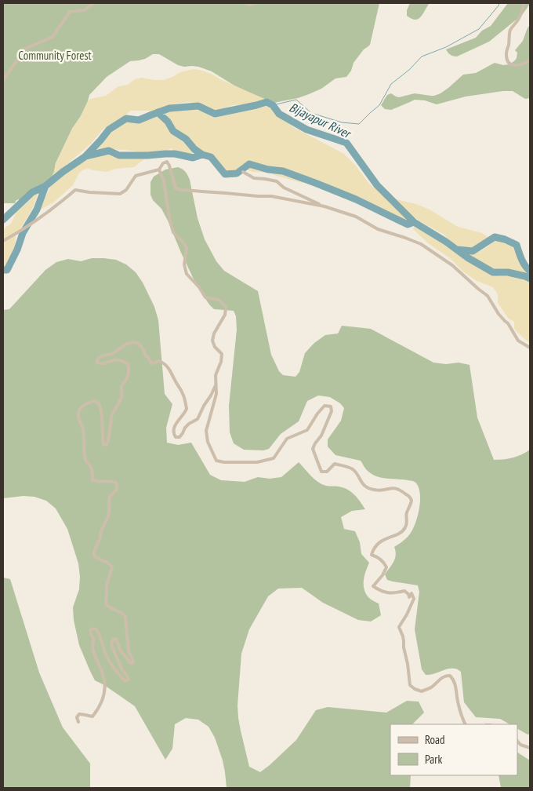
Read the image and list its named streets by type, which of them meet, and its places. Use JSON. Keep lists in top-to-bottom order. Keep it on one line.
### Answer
{"water":["Bijayapur River"],"parks":["Community Forest"],"legend":["Road","Park"]}
